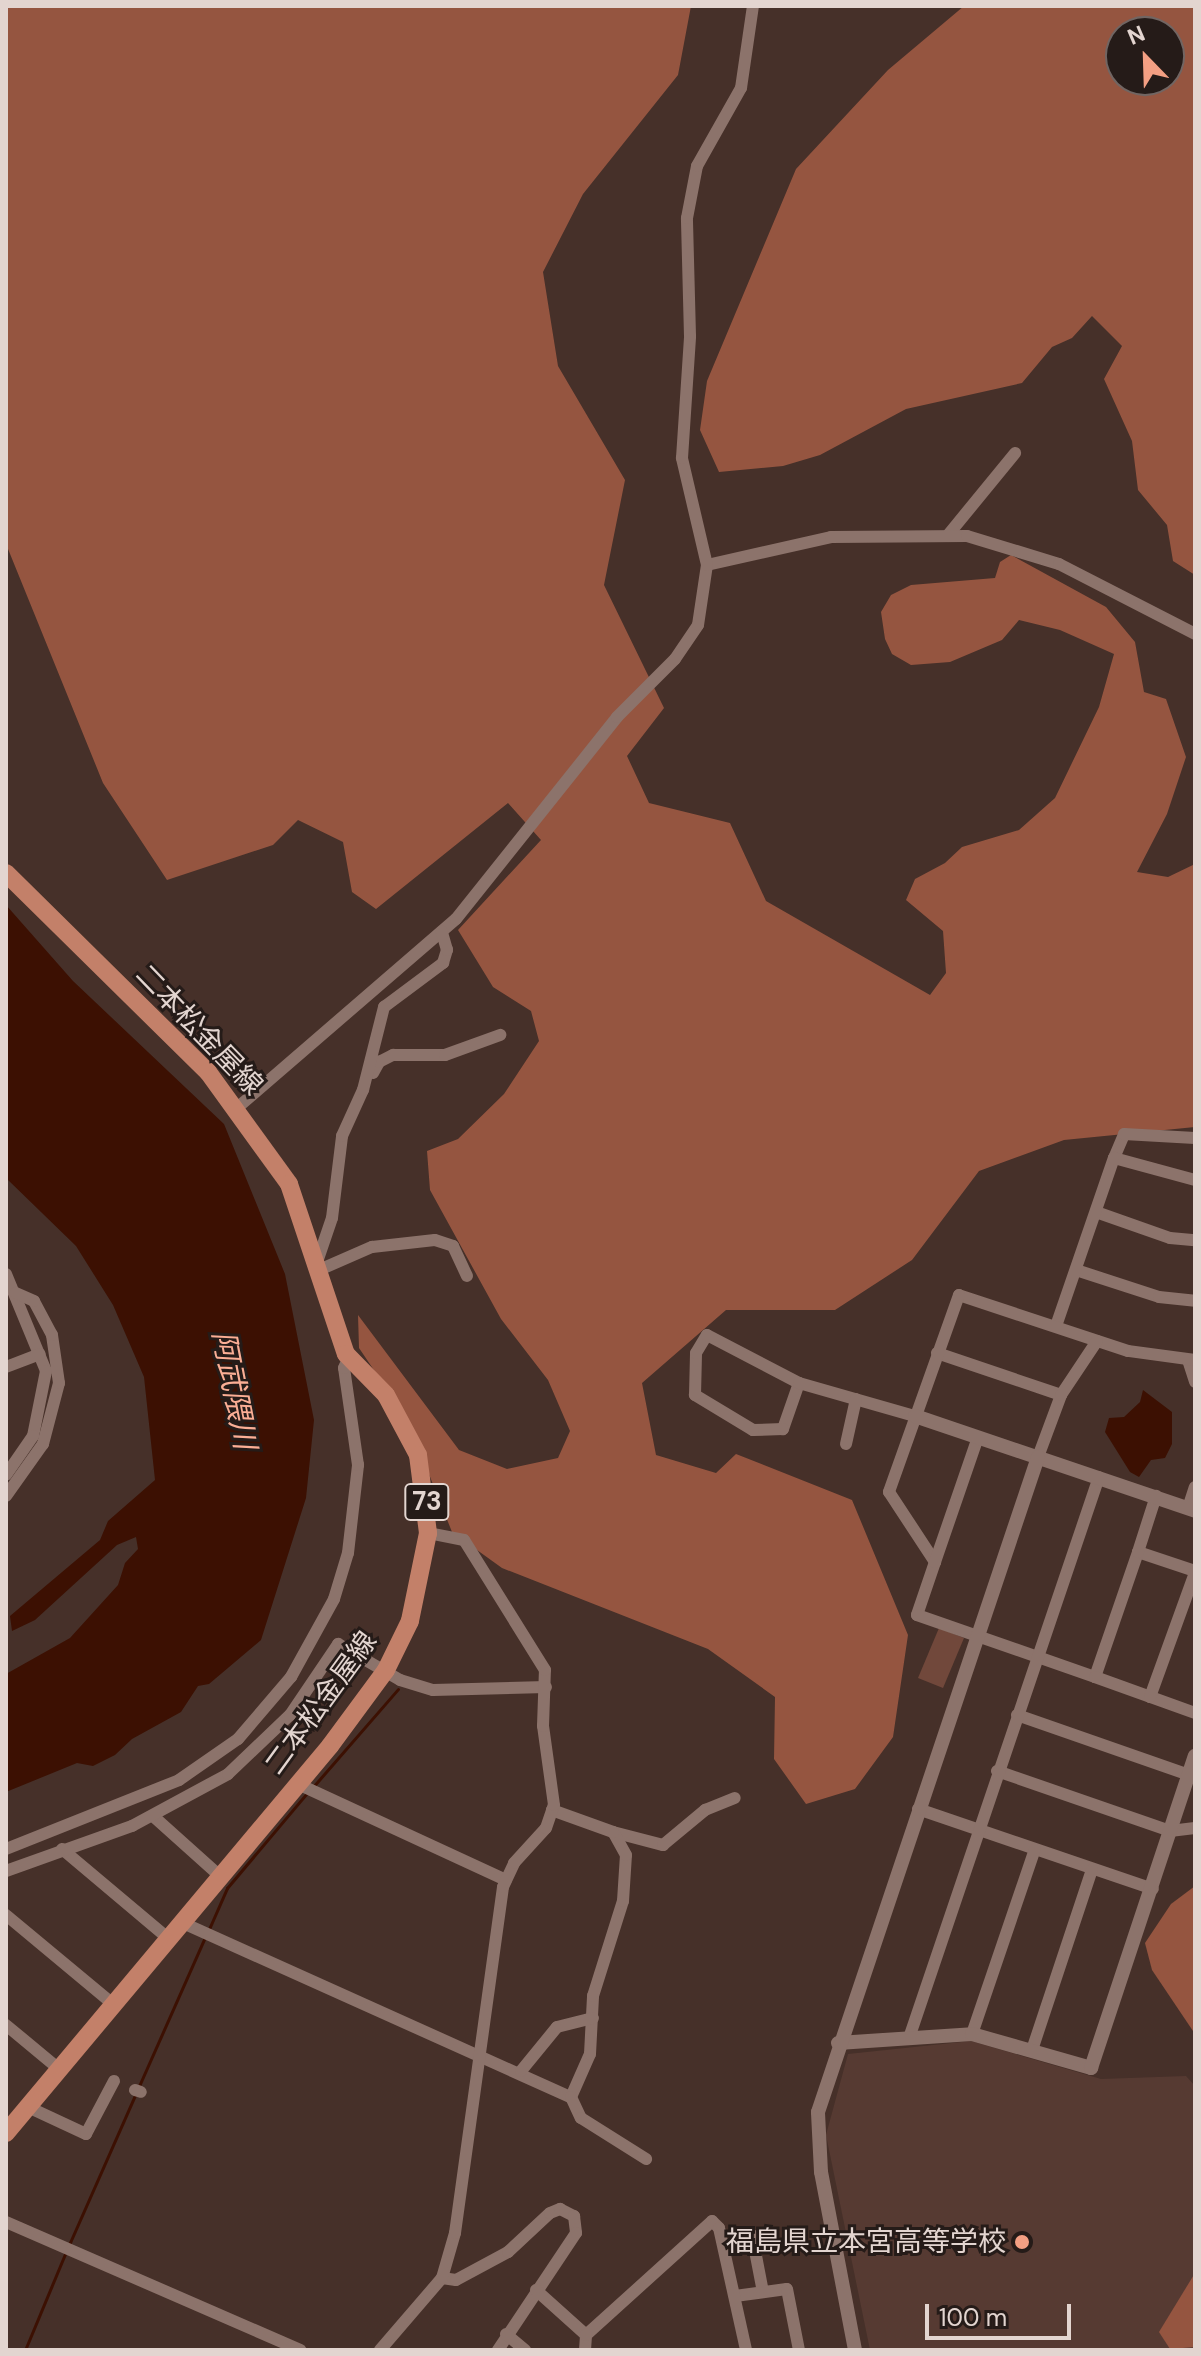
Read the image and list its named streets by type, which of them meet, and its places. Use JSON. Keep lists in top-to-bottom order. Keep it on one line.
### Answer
{"streets":{"main road":["二本松金屋線","73"]},"water":["阿武隈川"],"places":["福島県立本宮高等学校"],"scale_bar":"100 m","north":"top left"}
